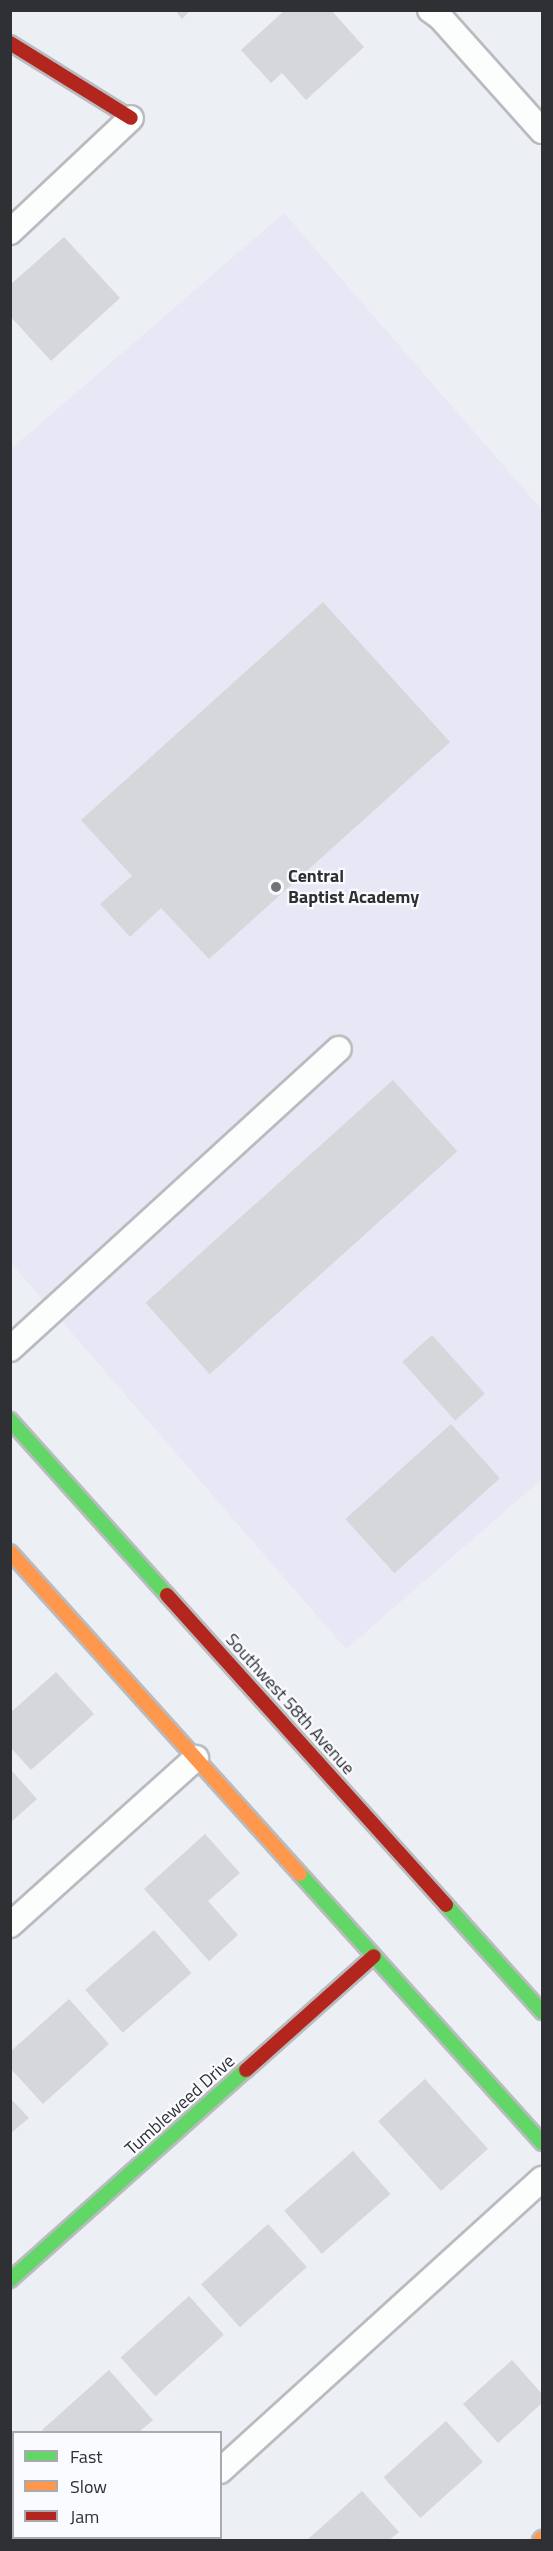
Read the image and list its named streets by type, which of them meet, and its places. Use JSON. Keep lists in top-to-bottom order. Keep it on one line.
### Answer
{"streets":{"street":["Southwest 58th Avenue","Tumbleweed Drive"]},"places":["Central Baptist Academy"],"legend":["Fast","Slow","Jam"]}
